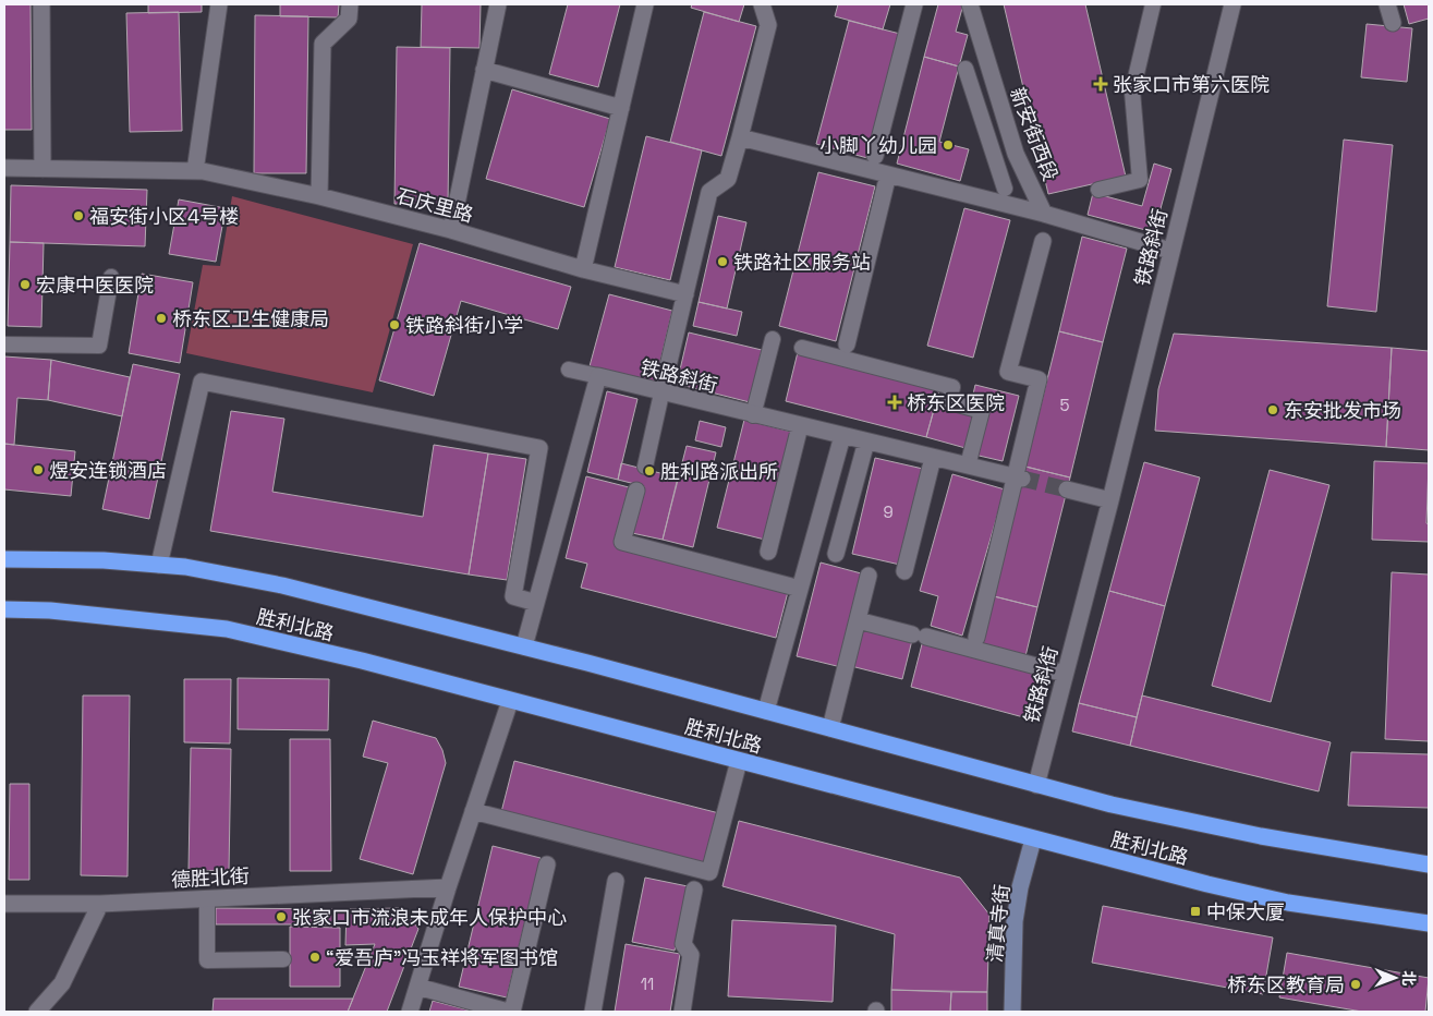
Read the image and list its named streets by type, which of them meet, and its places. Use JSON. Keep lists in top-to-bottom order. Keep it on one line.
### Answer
{"streets":{"highway":["胜利北路"],"street":["新安街西段","石庆里路","铁路斜街","德胜北街","清真寺街"]},"crossings":[["铁路斜街","胜利北路"],["胜利北路","清真寺街"]],"places":{"health":["张家口市第六医院","桥东区医院"],"other":["小脚丫幼儿园","福安街小区4号楼","铁路社区服务站","宏康中医医院","桥东区卫生健康局","铁路斜街小学","东安批发市场","煜安连锁酒店","胜利路派出所","张家口市流浪未成年人保护中心","“爱吾庐”冯玉祥将军图书馆","桥东区教育局"],"transit":["中保大厦"]},"house_numbers":["5","9","11"],"north":"right"}
